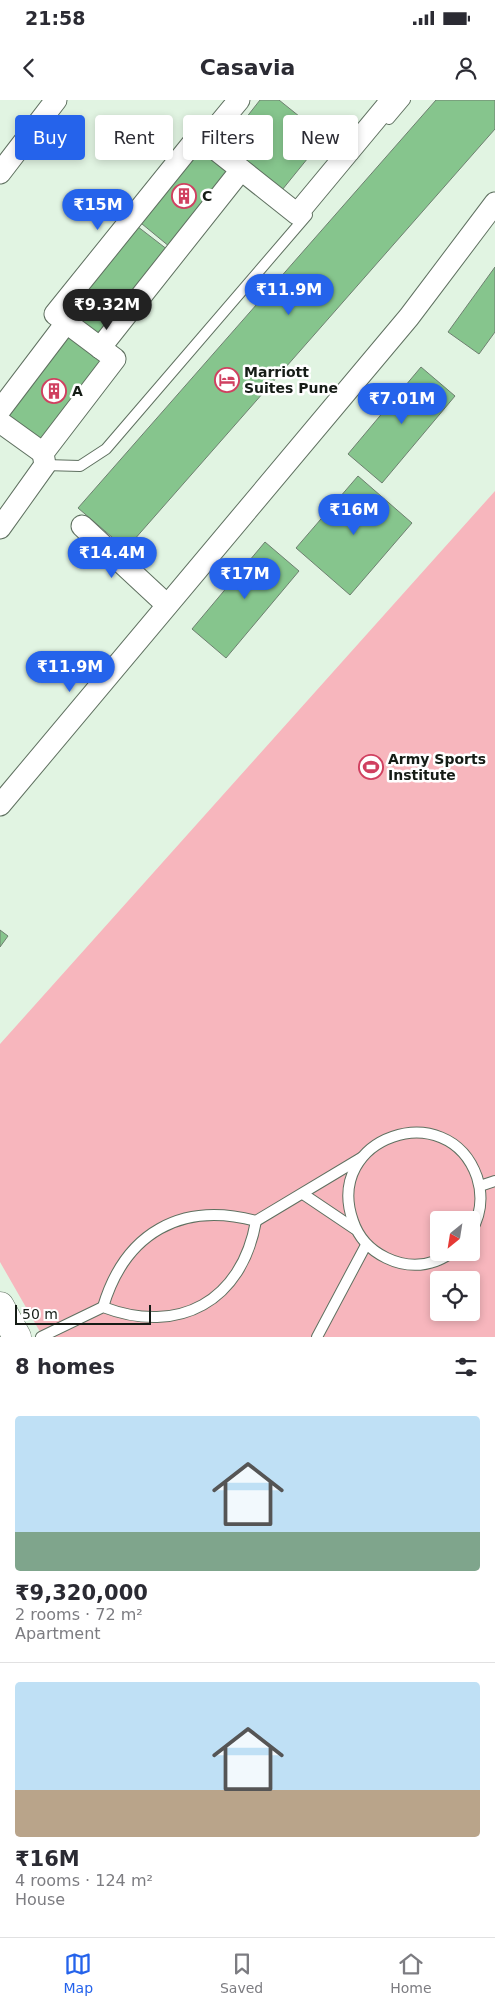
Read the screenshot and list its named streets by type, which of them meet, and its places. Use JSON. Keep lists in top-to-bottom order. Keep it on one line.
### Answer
{"places":{"building":["C","A"],"hotel":["Marriott Suites Pune"],"sports":["Army Sports Institute"]},"scale_bar":"50 m","north":"bottom left","page":{"status":"21:58","header":"Casavia","chip":["Buy","Rent","Filters","New"],"price":["₹15M","₹11.9M","₹9.32M","₹7.01M","₹16M","₹14.4M","₹17M","₹11.9M"],"scale":"50 m","heading":"8 homes","list":[{"name":"₹9,320,000","note":"2 rooms · 72 m² · Apartment"},{"name":"₹16M","note":"4 rooms · 124 m² · House"}],"tabs":["Map","Saved","Home"]}}
